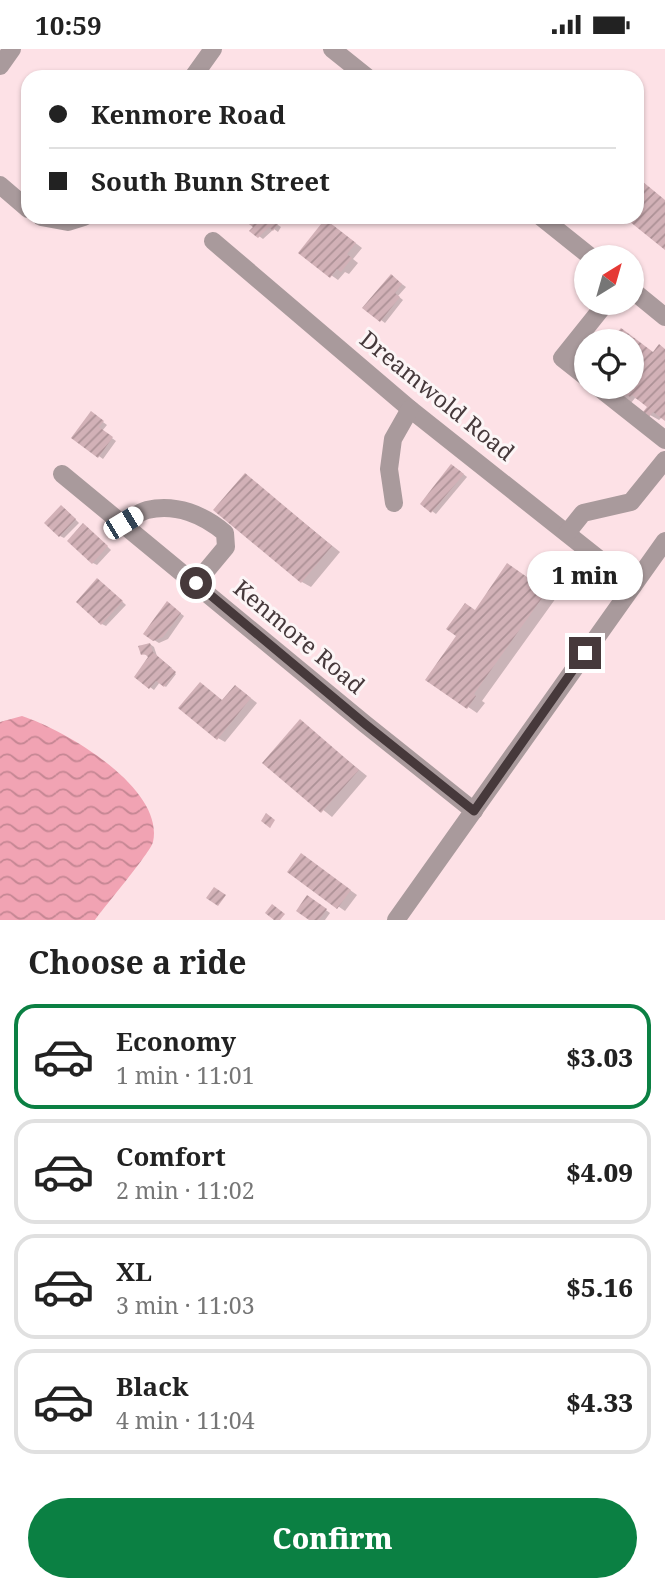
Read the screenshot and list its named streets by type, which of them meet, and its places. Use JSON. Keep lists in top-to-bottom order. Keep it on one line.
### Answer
{"streets":{"street":["Dreamwold Road","Kenmore Road"]},"north":"top right","page":{"status":"10:59","banner":["Kenmore Road","South Bunn Street"],"bubble":"1 min","heading":"Choose a ride","list":[{"name":"Economy","note":"1 min · 11:01","value":"$3.03"},{"name":"Comfort","note":"2 min · 11:02","value":"$4.09"},{"name":"XL","note":"3 min · 11:03","value":"$5.16"},{"name":"Black","note":"4 min · 11:04","value":"$4.33"}],"buttons":"Confirm"}}
